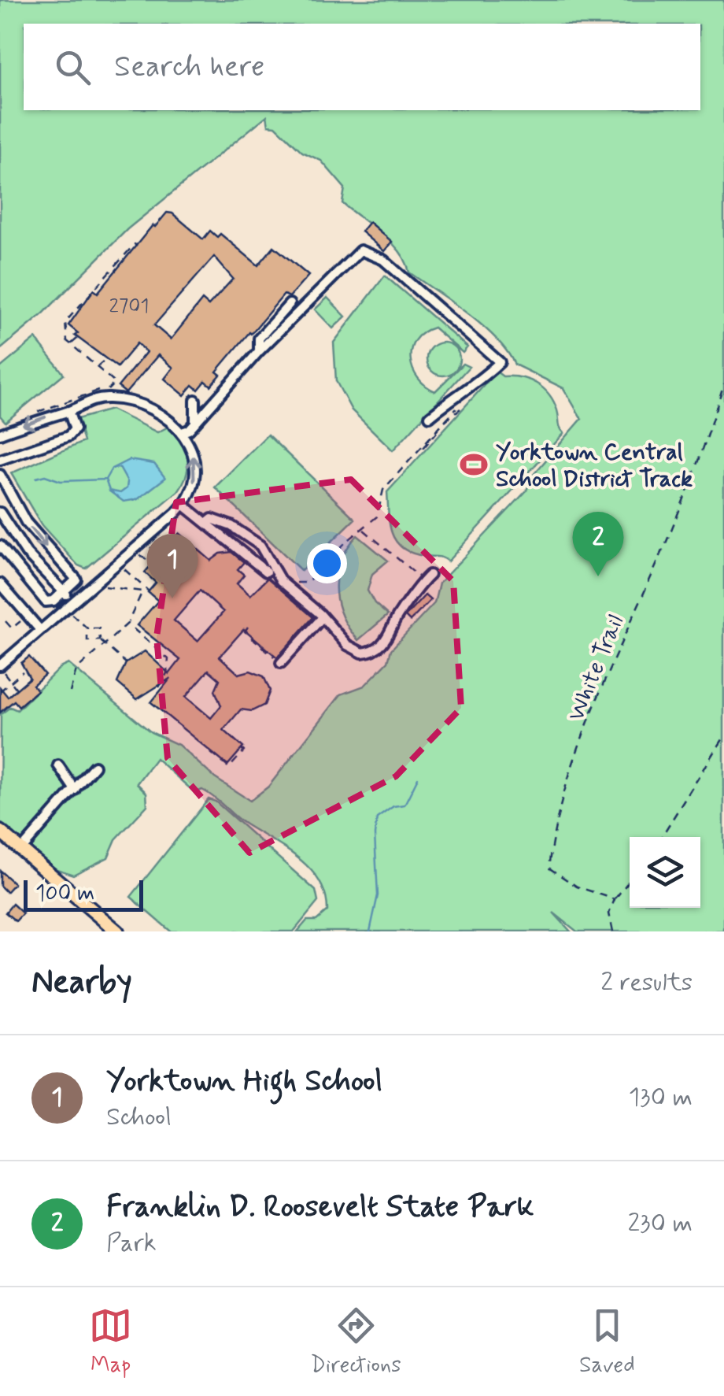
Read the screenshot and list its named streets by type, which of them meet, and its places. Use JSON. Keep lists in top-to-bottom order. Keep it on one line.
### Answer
{"streets":{"path":["White Trail"]},"places":{"sports":["Yorktown Central School District Track"]},"house_numbers":["2701"],"scale_bar":"100 m","page":{"search":"Search here","pins":["2","1"],"scale":"100 m","heading":["Nearby","2 results"],"list":[{"mark":"1","name":"Yorktown High School","note":"School","value":"130 m"},{"mark":"2","name":"Franklin D. Roosevelt State Park","note":"Park","value":"230 m"}],"nav":["Map","Directions","Saved"]}}
